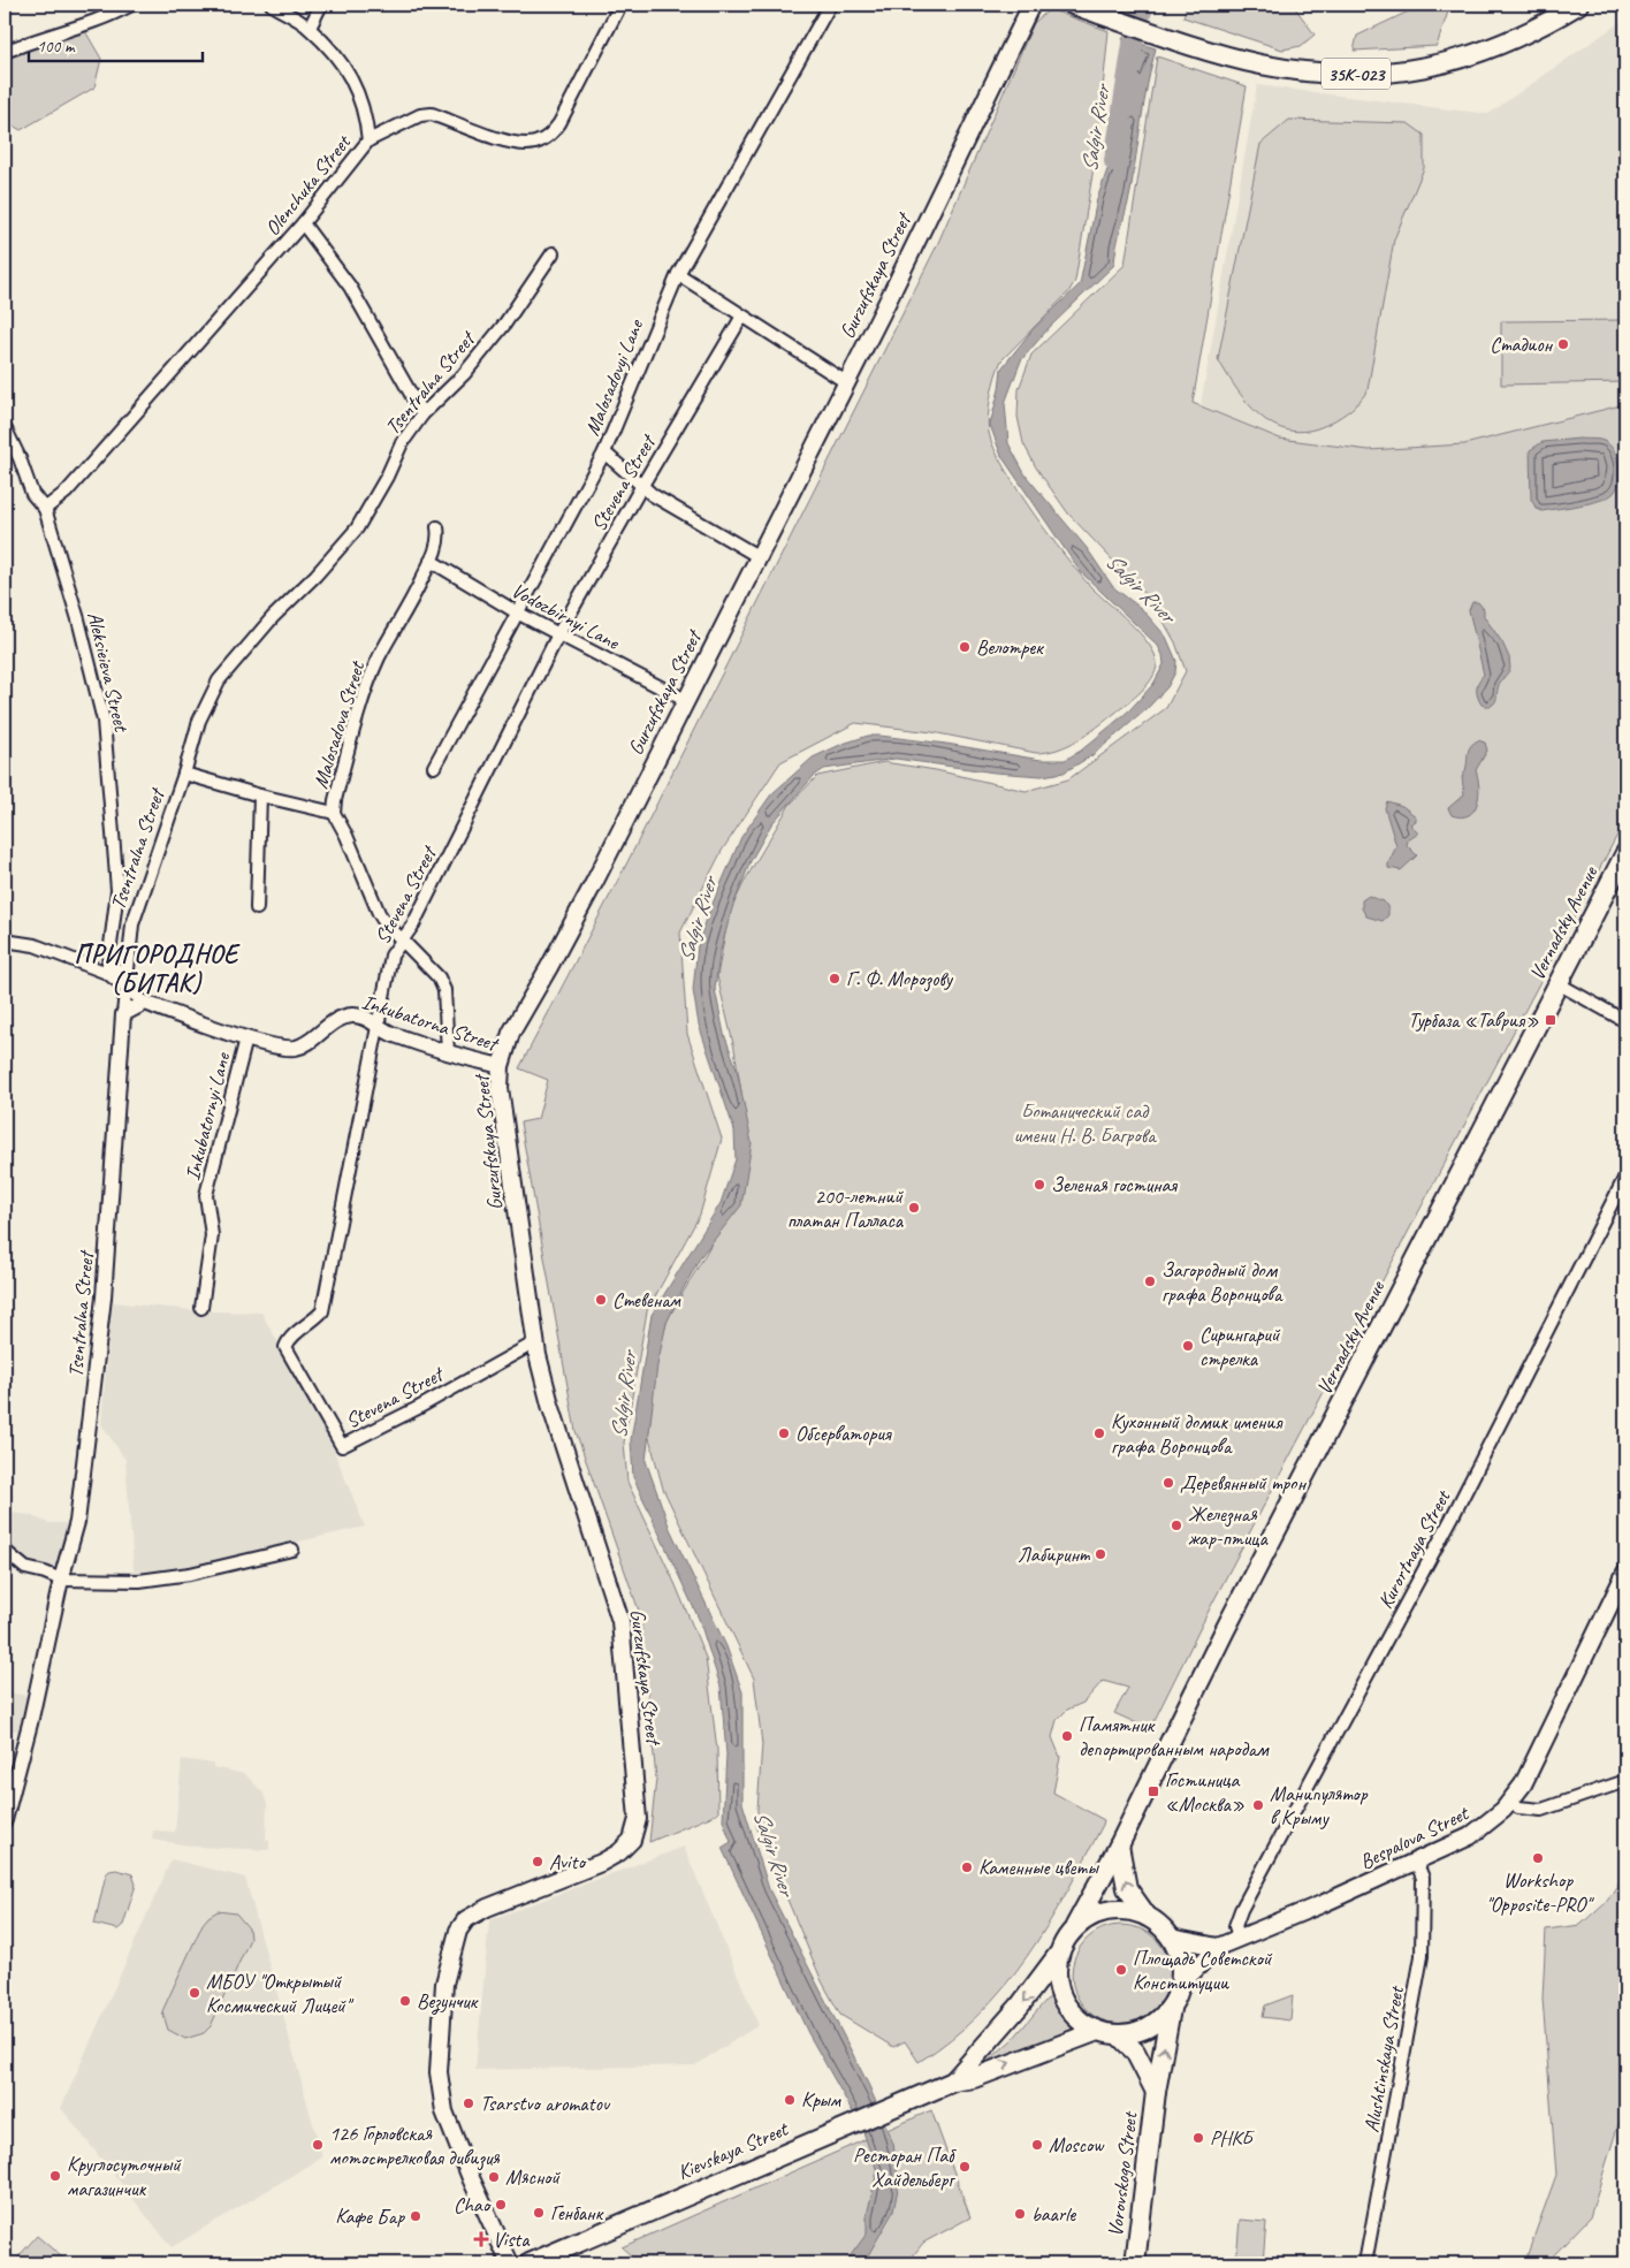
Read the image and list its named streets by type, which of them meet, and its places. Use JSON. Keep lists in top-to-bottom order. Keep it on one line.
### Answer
{"streets":{"main road":["35К-023","Gurzufskaya Street","Vernadsky Avenue","Bespalova Street","Kievskaya Street","Vorovskogo Street"],"street":["Olenchuka Street","Malosadovyi Lane","Tsentralna Street","Stevena Street","Vodozbirnyi Lane","Aleksieieva Street","Malosadova Street","Inkubatorna Street","Inkubatornyi Lane","Kurortnaya Street","Alushtinskaya Street"]},"crossings":[["Olenchuka Street","Aleksieieva Street"],["Gurzufskaya Street","Stevena Street"],["Gurzufskaya Street","Vodozbirnyi Lane"],["Gurzufskaya Street","Inkubatorna Street"],["Malosadovyi Lane","Vodozbirnyi Lane"],["Tsentralna Street","Inkubatorna Street"],["Stevena Street","Vodozbirnyi Lane"],["Stevena Street","Malosadova Street"],["Stevena Street","Inkubatorna Street"],["Vodozbirnyi Lane","Malosadova Street"],["Aleksieieva Street","Inkubatorna Street"],["Malosadova Street","Inkubatorna Street"],["Vernadsky Avenue","Bespalova Street"],["Vernadsky Avenue","Kievskaya Street"],["Vernadsky Avenue","Vorovskogo Street"],["Inkubatorna Street","Inkubatornyi Lane"],["Kurortnaya Street","Bespalova Street"],["Bespalova Street","Alushtinskaya Street"],["Bespalova Street","Kievskaya Street"],["Bespalova Street","Vorovskogo Street"],["Kievskaya Street","Vorovskogo Street"]],"districts":["ПРИГОРОДНОЕ (БИТАК)"],"water":["Salgir River"],"parks":["Ботанический сад имени Н. В. Багрова"],"places":{"other":["Стадион","Велотрек","Г. Ф. Морозову","Зеленая гостиная","200-летний платан Палласа","Загородный дом графа Воронцова","Стевенам","Сирингарий стрелка","Обсерватория","Кухонный домик имения графа Воронцова","Деревянный трон","Железная жар-птица","Лабиринт","Памятник депортированным народам","Манипулятор в Крыму","Workshop \"Opposite-PRO\"","Avito","Каменные цветы","Площадь Советской Конституции","МБОУ \"Открытый Космический Лицей\"","Везунчик","Крым","Tsarstvo aromatov","РНКБ","126 Горловская мотострелковая дивизия","Moscow","Ресторан Паб Хайдельберг","Круглосуточный магазинчик","Мясной","Chao","Генбанк","baarle","Кафе Бар"],"transit":["Турбаза «Таврия»","Гостиница «Москва»"],"health":["Vista"]},"scale_bar":"100 m"}
